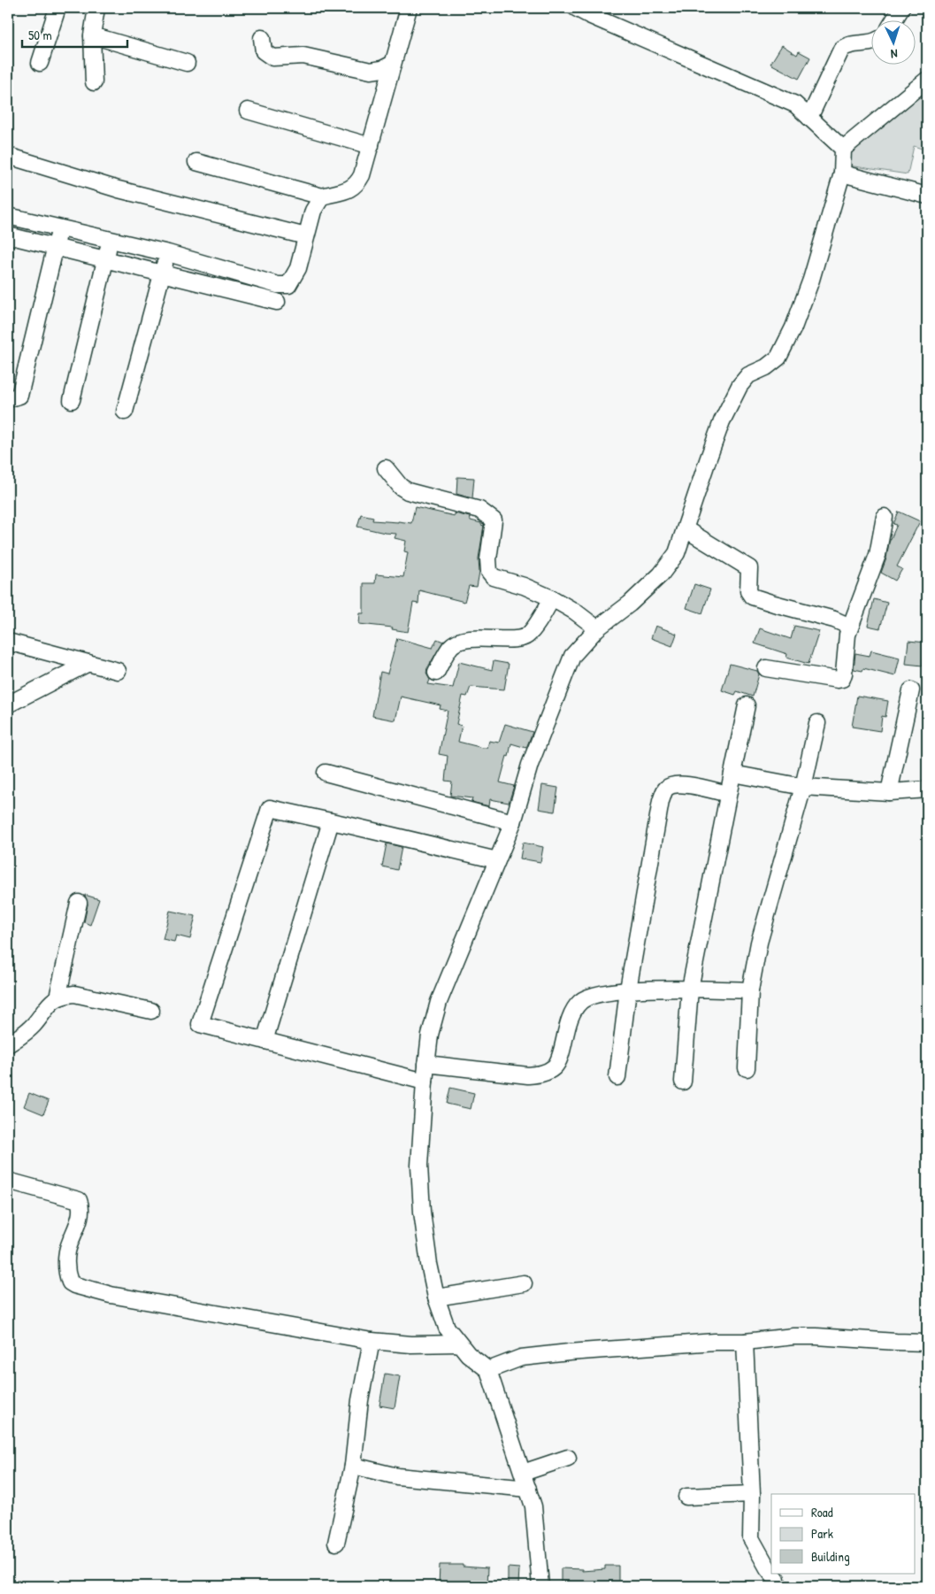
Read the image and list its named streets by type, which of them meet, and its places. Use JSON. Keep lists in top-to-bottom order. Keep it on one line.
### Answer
{"legend":["Road","Park","Building"],"scale_bar":"50 m","north":"bottom"}
